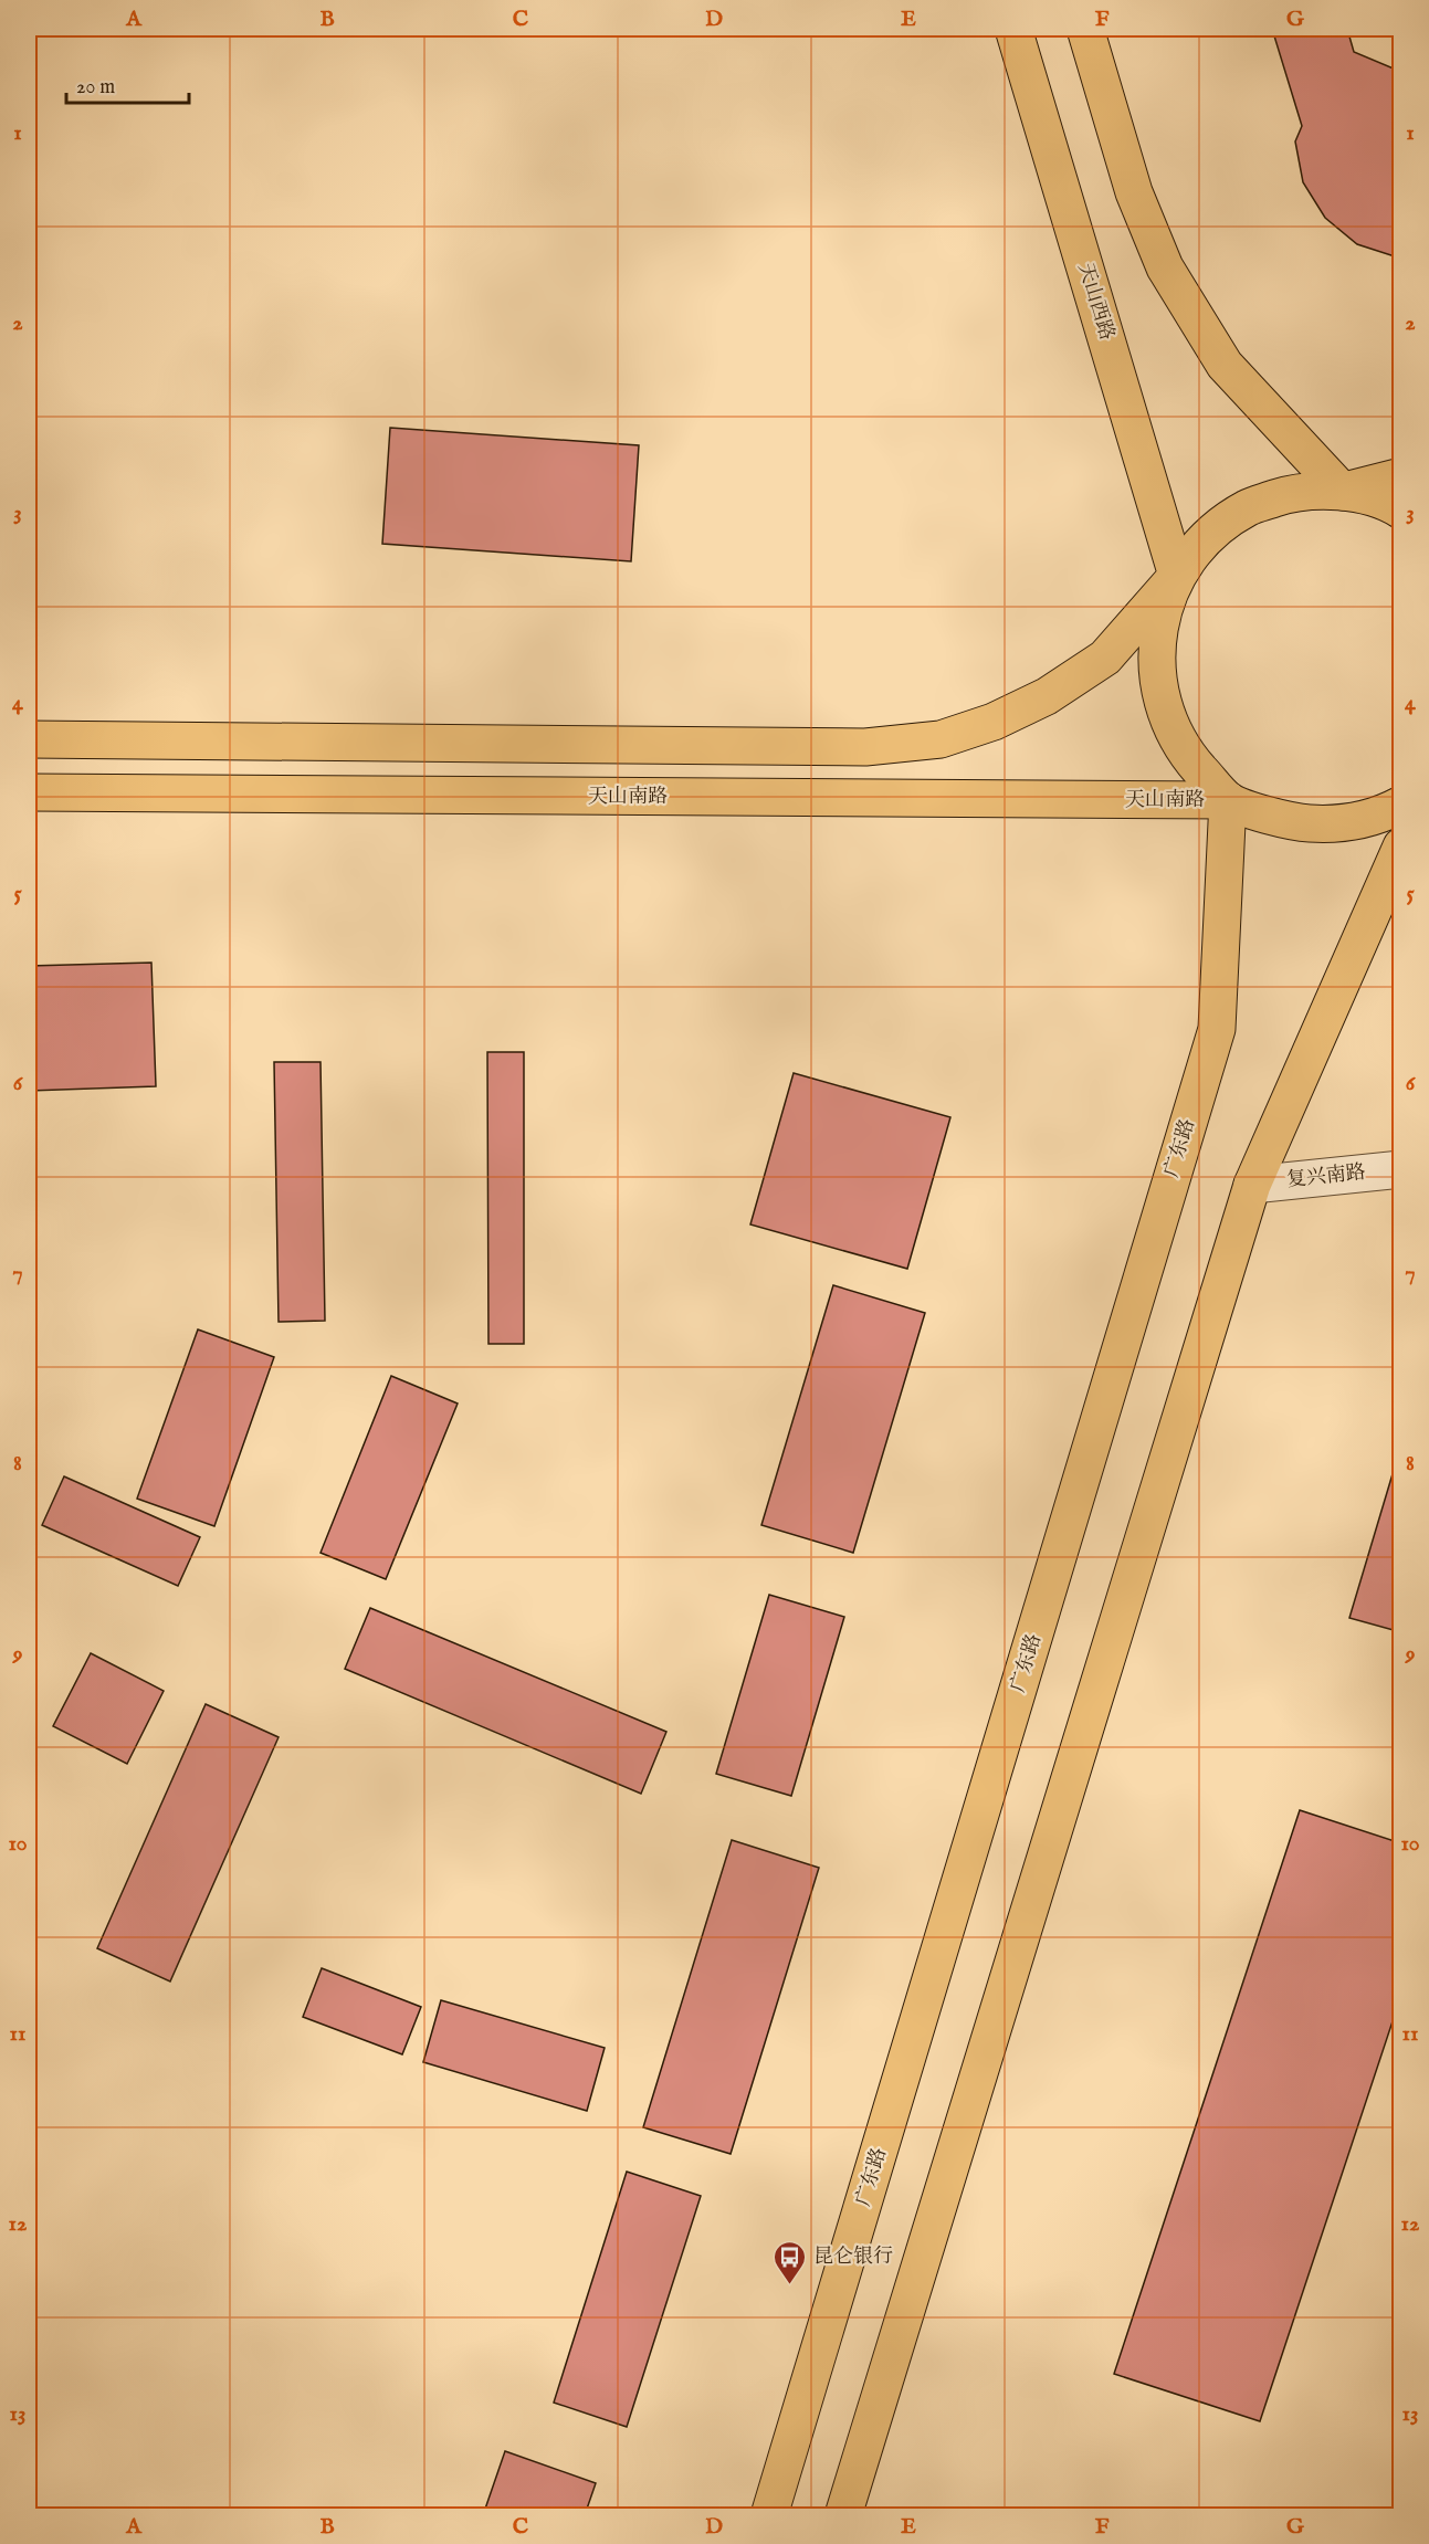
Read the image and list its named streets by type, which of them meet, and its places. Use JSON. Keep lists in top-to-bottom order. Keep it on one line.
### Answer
{"streets":{"main road":["天山西路","天山南路","广东路"],"street":["复兴南路"]},"crossings":[["天山南路","广东路"]],"places":{"bus stop":["昆仑银行"]},"scale_bar":"20 m","grid":{"columns":["A","B","C","D","E","F","G"],"rows":["1","2","3","4","5","6","7","8","9","10","11","12","13"]}}
